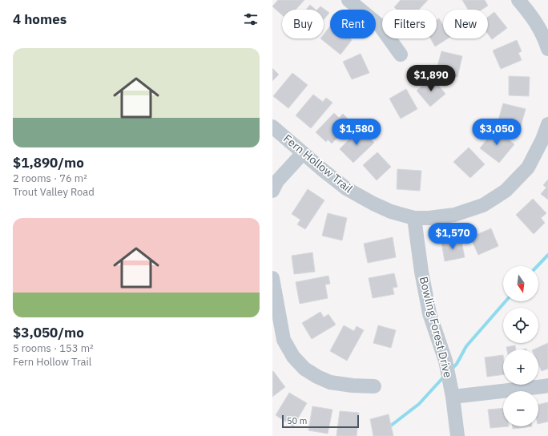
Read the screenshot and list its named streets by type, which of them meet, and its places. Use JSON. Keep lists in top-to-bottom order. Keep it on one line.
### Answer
{"streets":{"street":["Fern Hollow Trail","Bowling Forest Drive"]},"crossings":[["Fern Hollow Trail","Bowling Forest Drive"]],"scale_bar":"50 m","north":"bottom","page":{"heading":"4 homes","chip":["Buy","Rent","Filters","New"],"list":[{"name":"$1,890/mo","note":"2 rooms · 76 m² · Trout Valley Road"},{"name":"$3,050/mo","note":"5 rooms · 153 m² · Fern Hollow Trail"}],"price":["$1,890","$1,580","$3,050","$1,570"],"map_buttons":["+","−"],"scale":"50 m"}}
